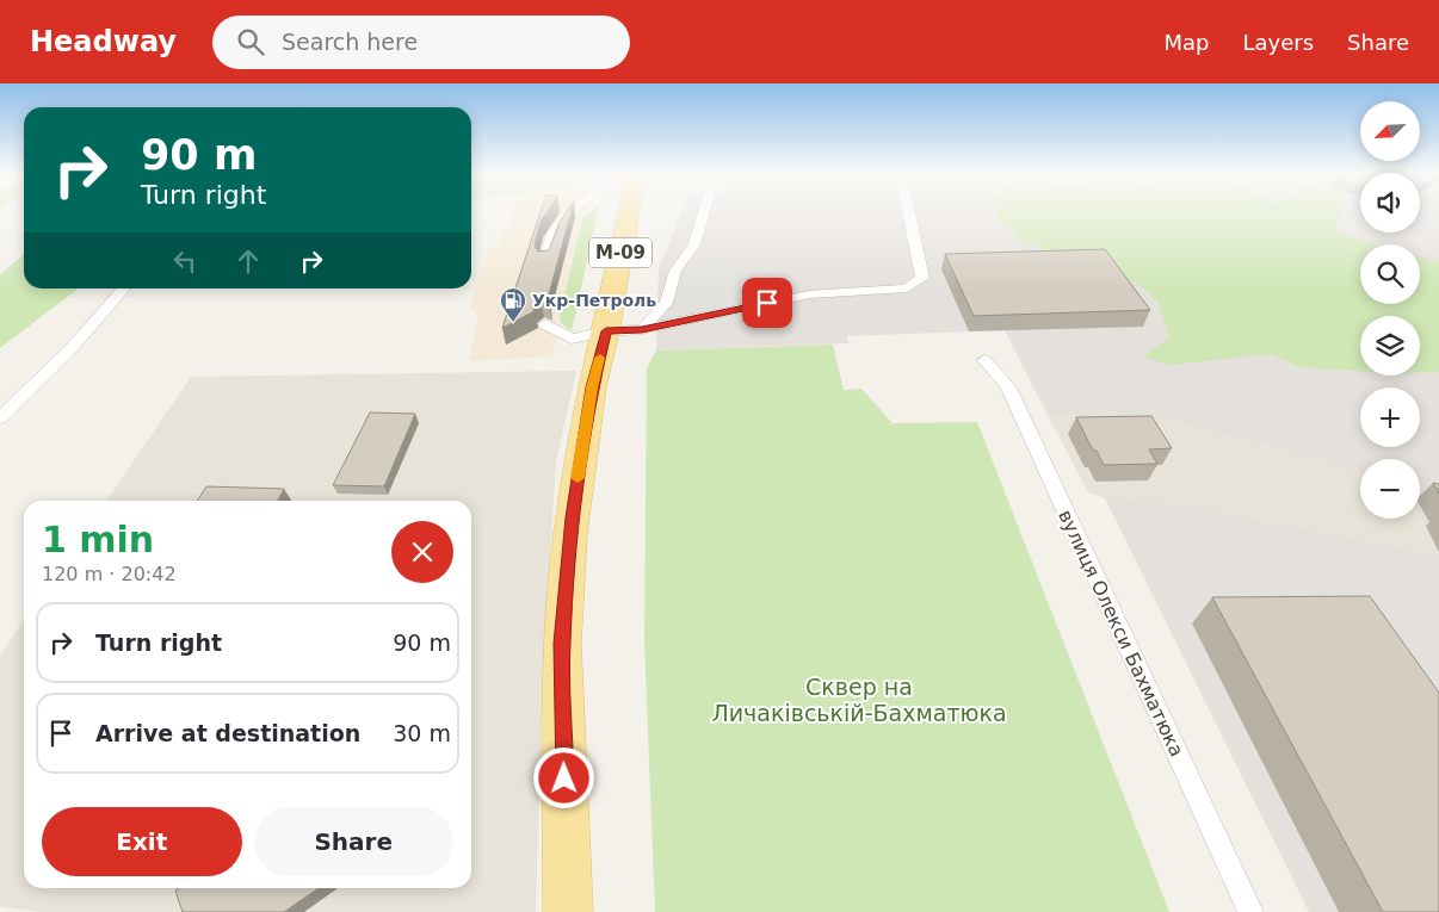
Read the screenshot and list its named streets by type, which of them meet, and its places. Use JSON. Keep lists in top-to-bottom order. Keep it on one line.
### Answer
{"streets":{"main road":["М-09"],"lane":["вулиця Олекси Бахматюка"]},"parks":["Сквер на Личаківській-Бахматюка"],"places":{"fuel station":["Укр-Петроль"]},"north":"bottom left","page":{"header":"Headway","search":"Search here","nav":["Map","Layers","Share"],"map_buttons":["+","−"],"turn":["90 m","Turn right"],"heading":["1 min","120 m · 20:42"],"list":[{"name":"Turn right","value":"90 m"},{"name":"Arrive at destination","value":"30 m"}],"buttons":["Exit","Share"]}}
